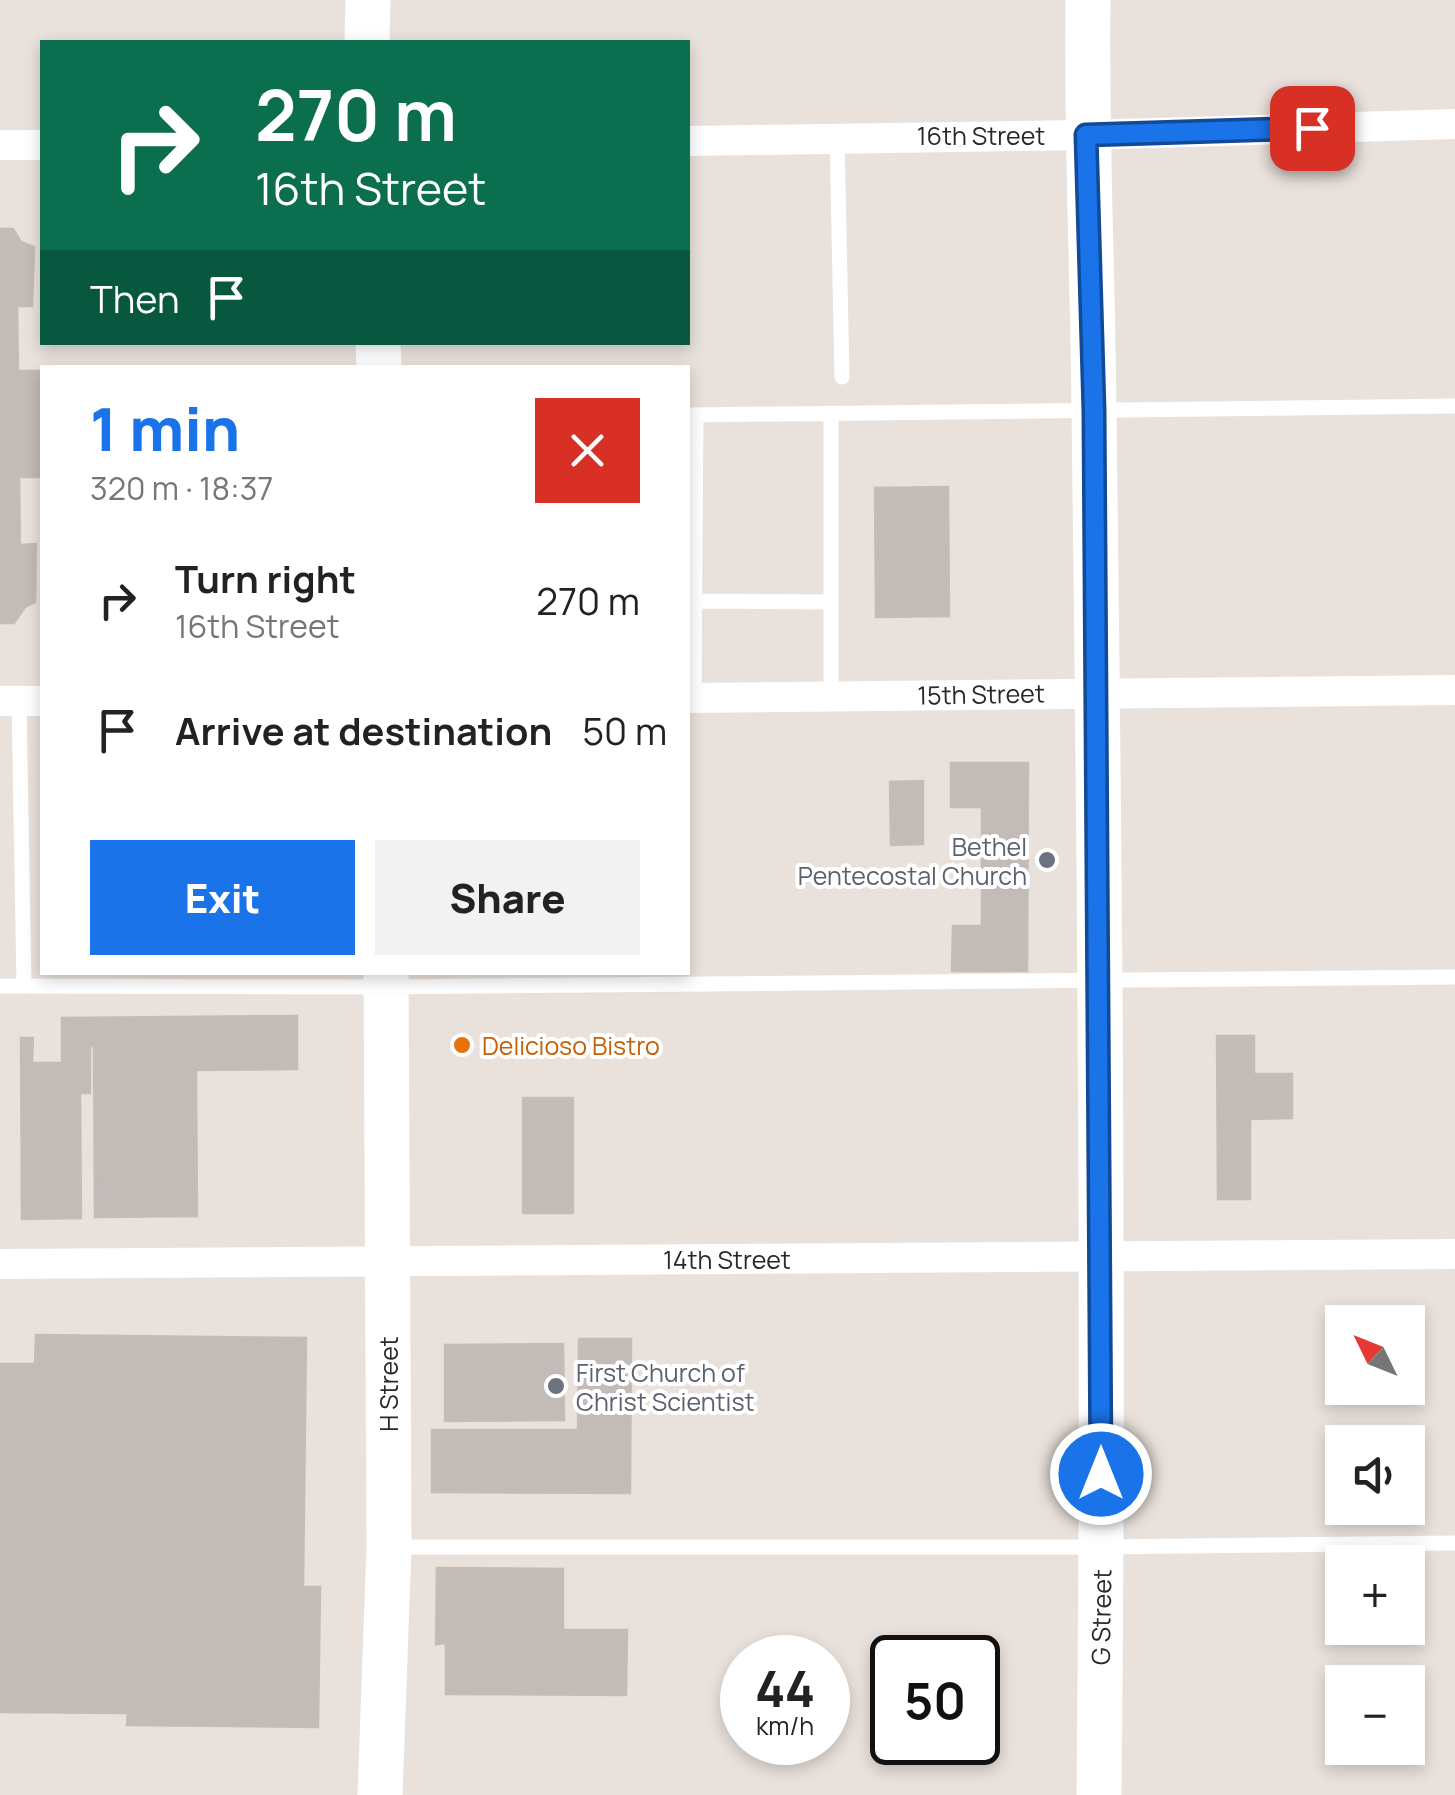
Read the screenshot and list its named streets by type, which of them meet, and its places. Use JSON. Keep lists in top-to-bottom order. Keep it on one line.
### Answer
{"streets":{"main road":["H Street","G Street"],"street":["16th Street","15th Street","14th Street"]},"crossings":[["16th Street","G Street"],["15th Street","G Street"],["14th Street","H Street"],["14th Street","G Street"]],"places":["Bethel Pentecostal Church","Delicioso Bistro","First Church of Christ Scientist"],"north":"top left","page":{"turn":["270 m","16th Street"],"then":"Then","heading":["1 min","320 m · 18:37"],"list":[{"name":"Turn right","note":"16th Street","value":"270 m"},{"name":"Arrive at destination","value":"50 m"}],"buttons":["Exit","Share"],"map_buttons":["+","−"],"speed":"44 km/h","limit":"50"}}
